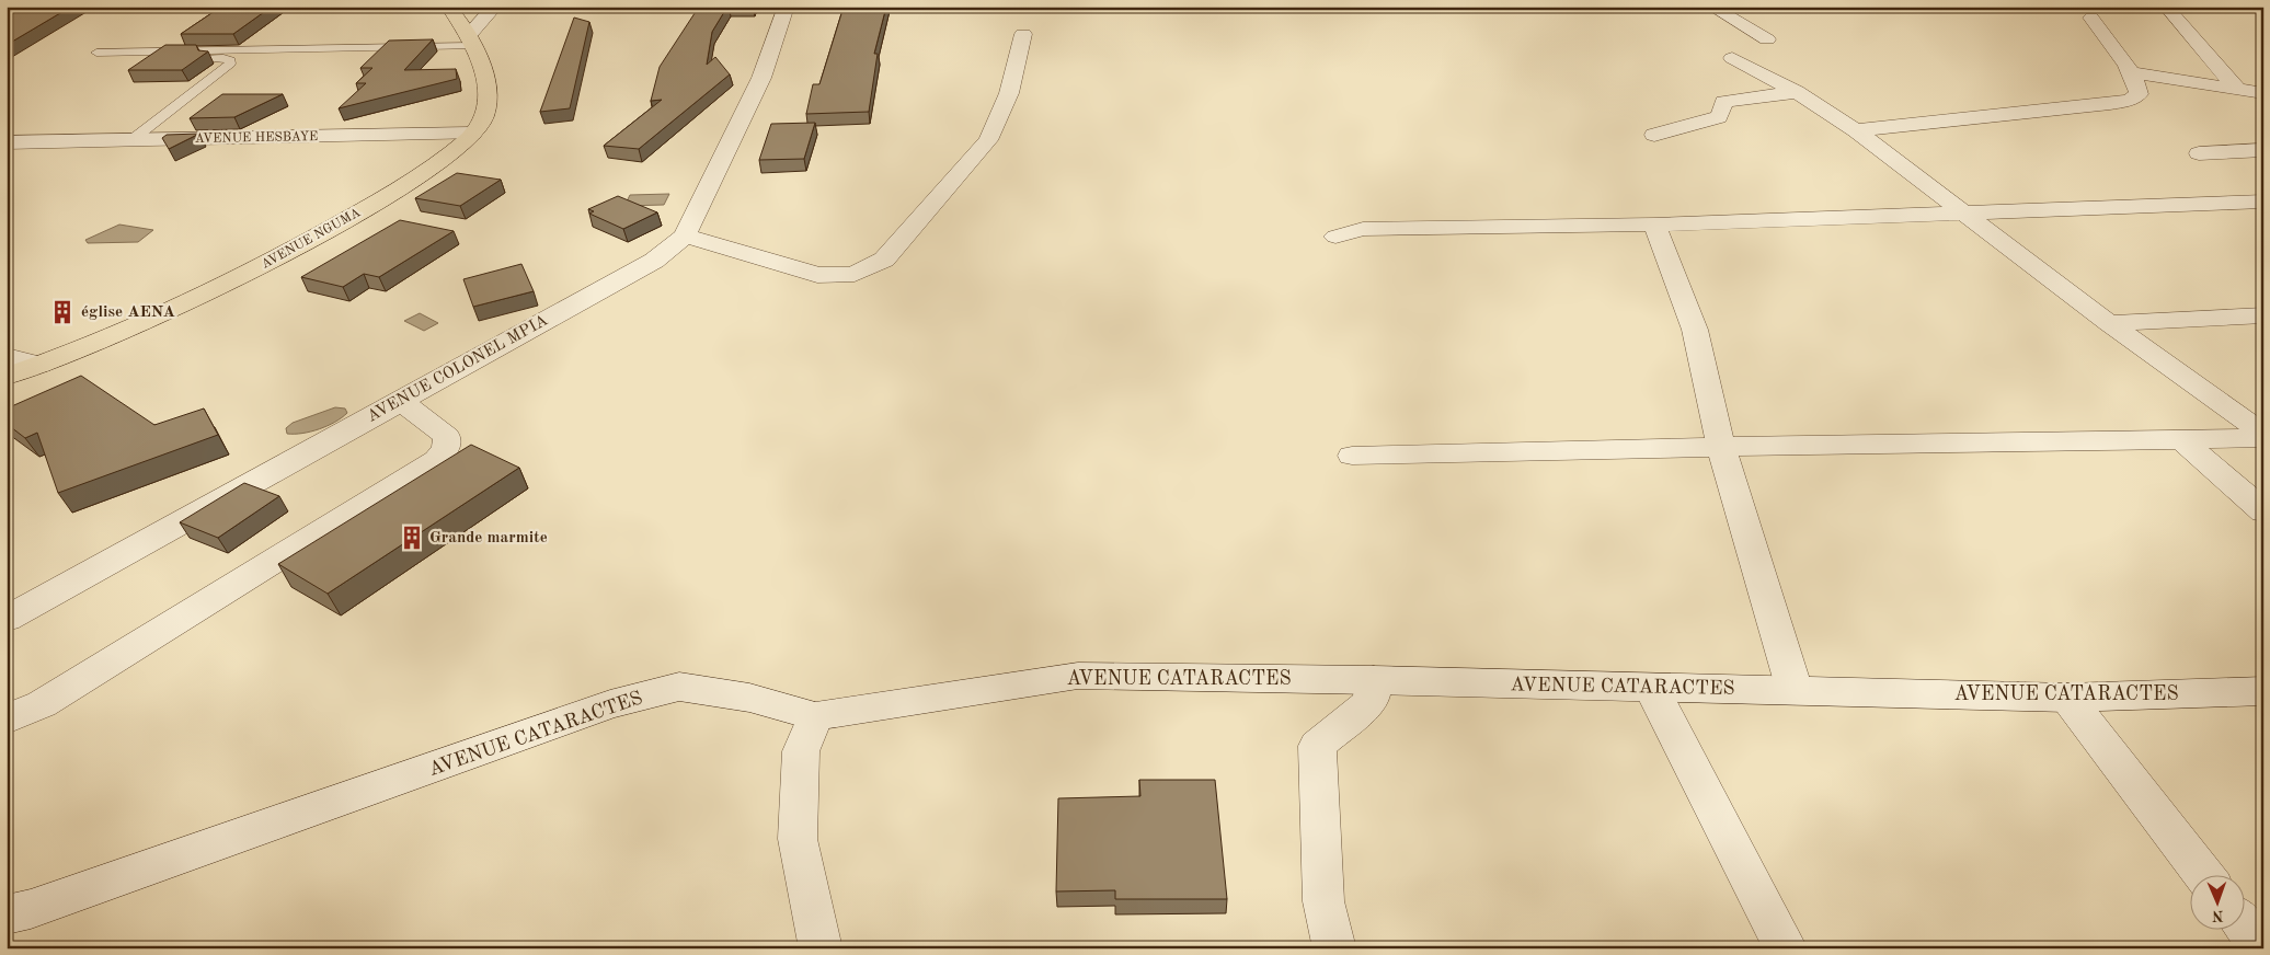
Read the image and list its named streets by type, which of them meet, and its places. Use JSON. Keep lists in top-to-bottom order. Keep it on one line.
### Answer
{"streets":{"main road":["AVENUE NGUMA"],"street":["AVENUE HESBAYE","AVENUE COLONEL MPIA","AVENUE CATARACTES"]},"crossings":[["AVENUE HESBAYE","AVENUE NGUMA"]],"places":{"building":["église AENA","Grande marmite"]},"north":"bottom"}
